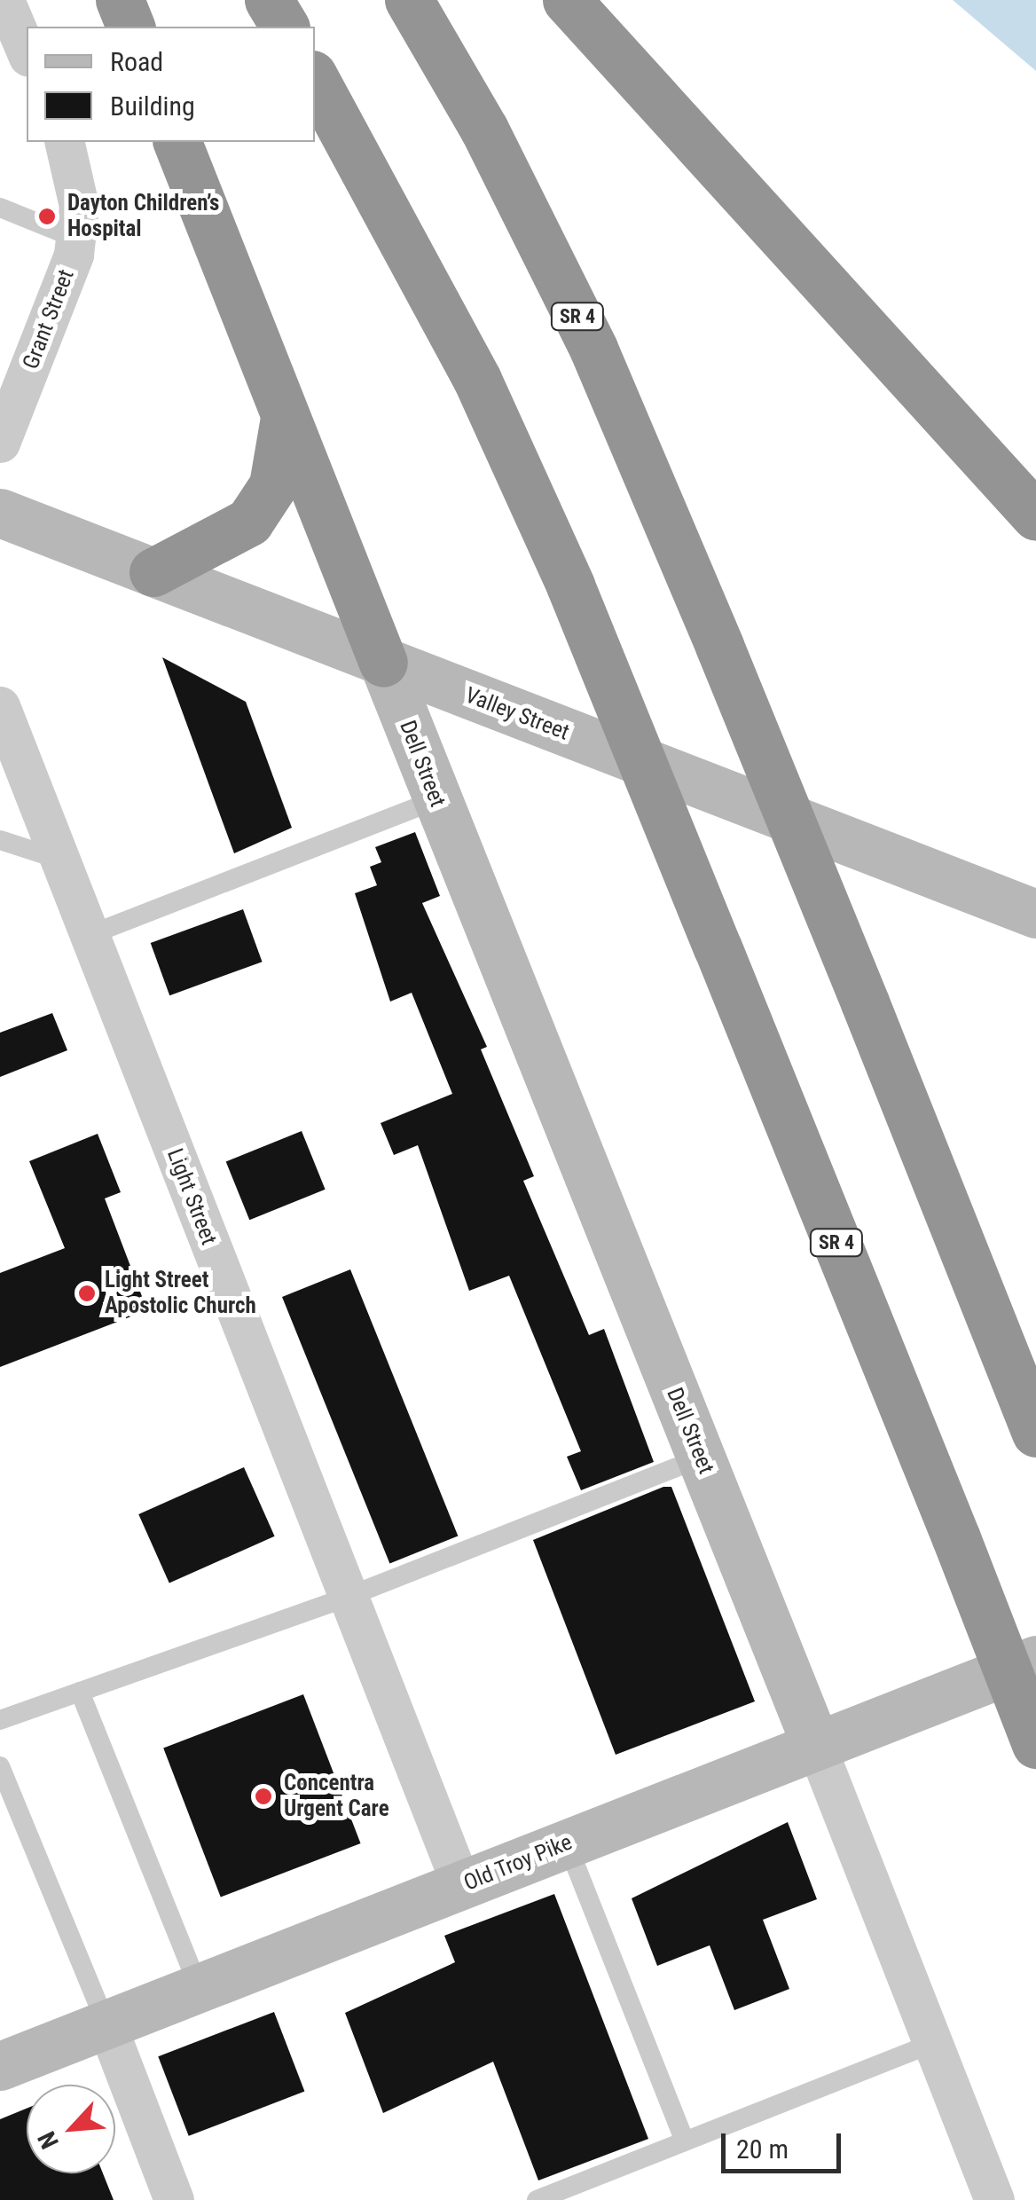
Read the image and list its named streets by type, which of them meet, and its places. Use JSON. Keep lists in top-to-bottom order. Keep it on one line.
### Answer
{"streets":{"highway":["SR 4"],"main road":["Valley Street","Dell Street","Old Troy Pike"],"street":["Grant Street","Light Street"]},"crossings":[["Valley Street","Dell Street"],["Dell Street","Old Troy Pike"],["Light Street","Old Troy Pike"]],"places":["Dayton Children’s Hospital","Light Street Apostolic Church","Concentra Urgent Care"],"legend":["Road","Building"],"scale_bar":"20 m","north":"bottom left"}
